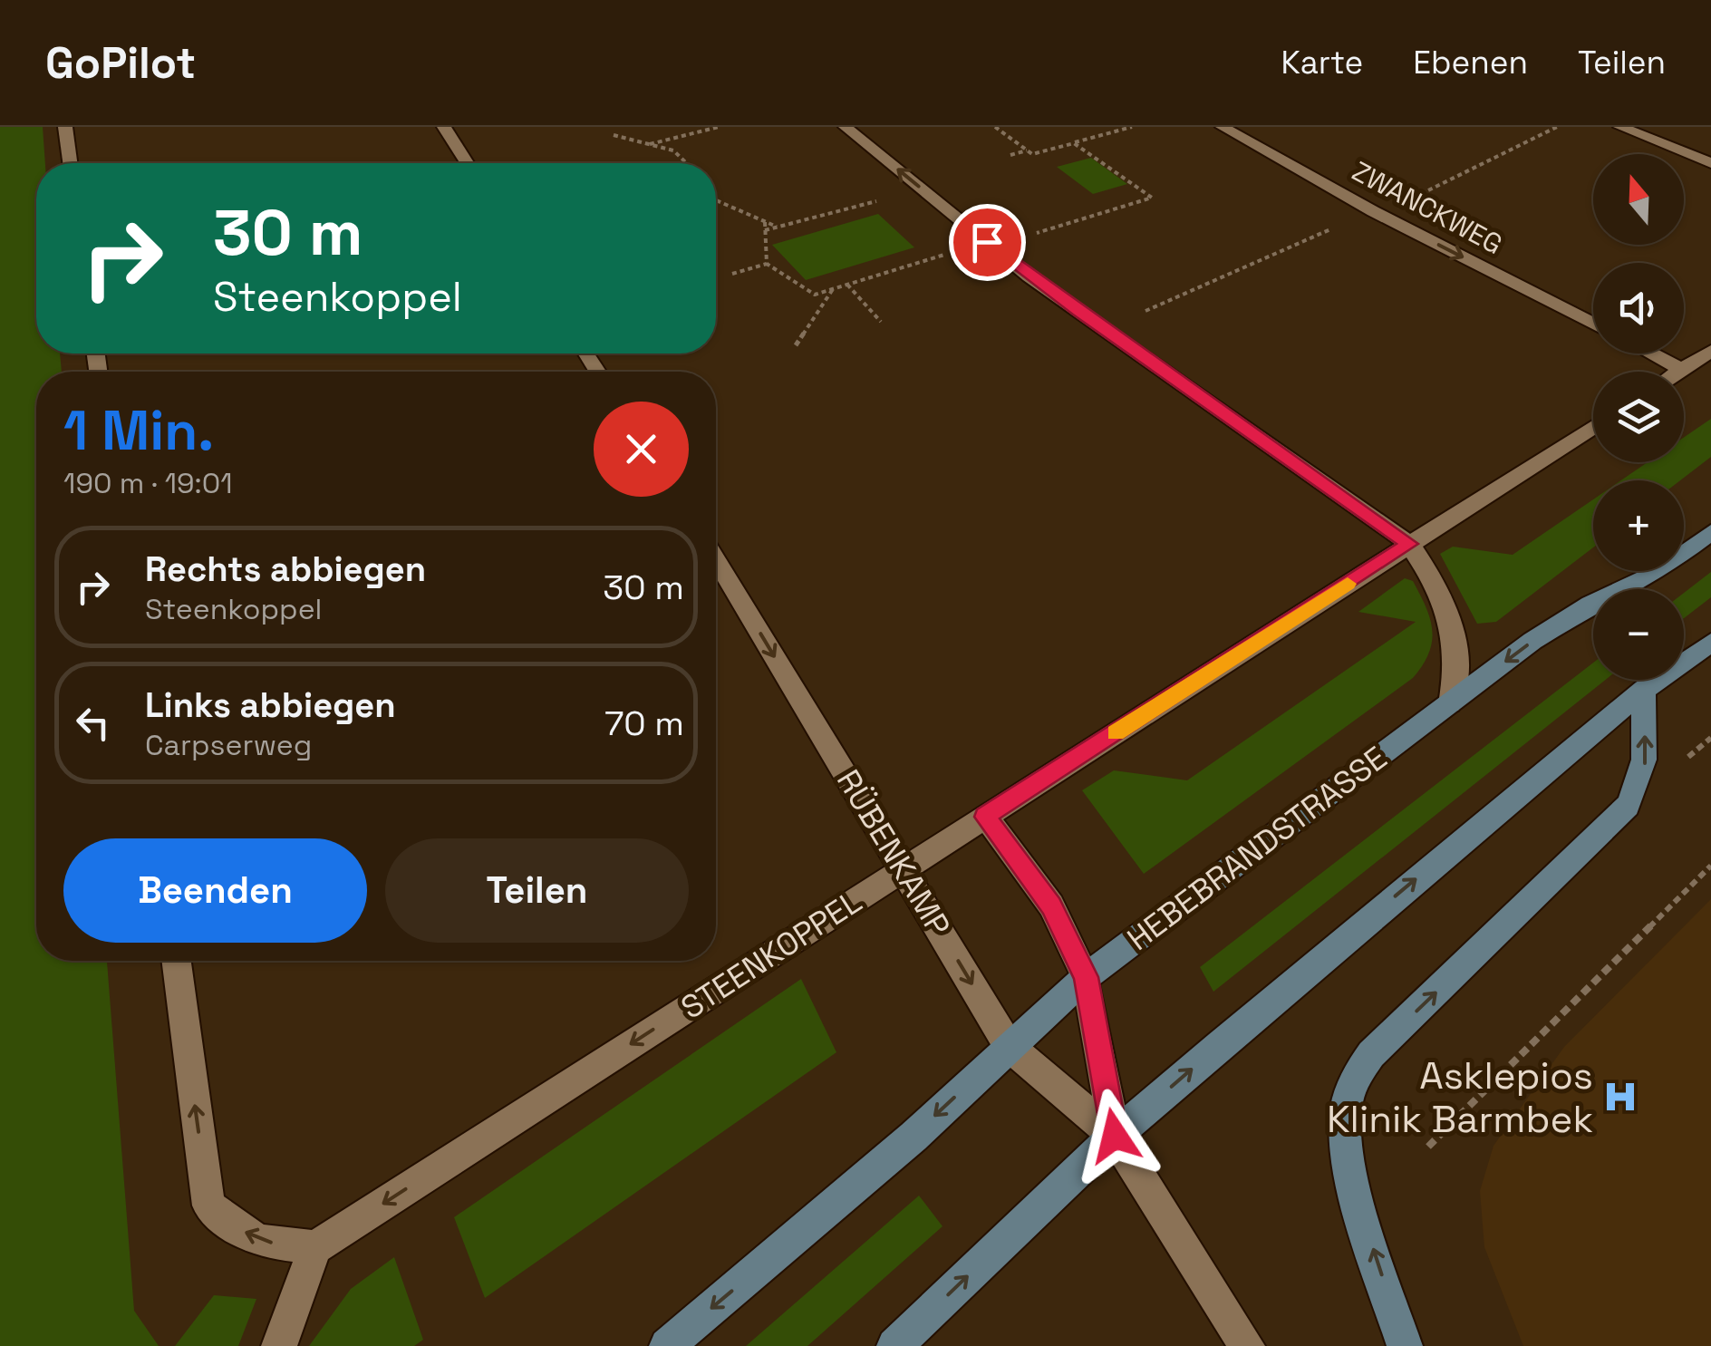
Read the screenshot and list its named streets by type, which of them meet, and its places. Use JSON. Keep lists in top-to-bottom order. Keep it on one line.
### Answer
{"streets":{"main road":["HEBEBRANDSTRASSE"],"street":["ZWANCKWEG","RÜBENKAMP","STEENKOPPEL"]},"crossings":[["HEBEBRANDSTRASSE","RÜBENKAMP"],["RÜBENKAMP","STEENKOPPEL"]],"one_way":["ZWANCKWEG","STEENKOPPEL"],"places":{"hospital":["Asklepios Klinik Barmbek"]},"north":"top","page":{"header":"GoPilot","nav":["Karte","Ebenen","Teilen"],"map_buttons":["+","−"],"turn":["30 m","Steenkoppel"],"heading":["1 Min.","190 m · 19:01"],"list":[{"name":"Rechts abbiegen","note":"Steenkoppel","value":"30 m"},{"name":"Links abbiegen","note":"Carpserweg","value":"70 m"}],"buttons":["Beenden","Teilen"]}}
